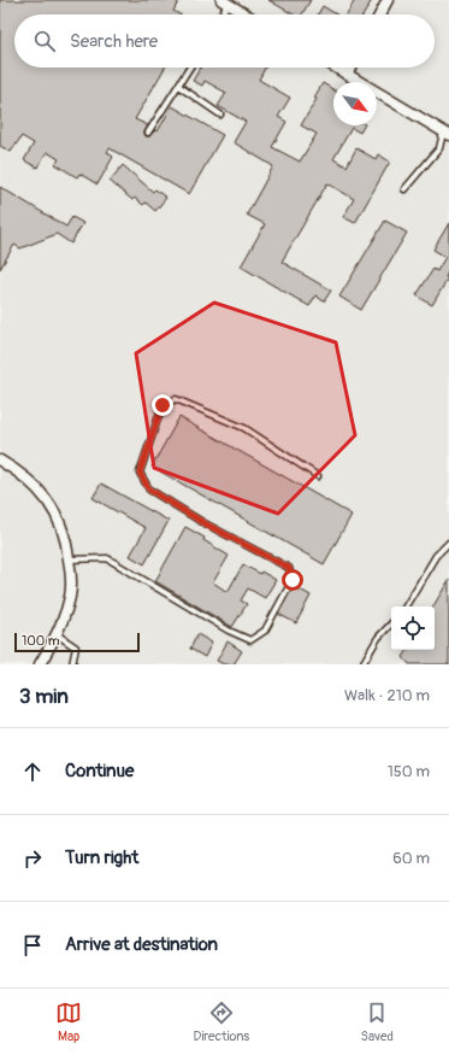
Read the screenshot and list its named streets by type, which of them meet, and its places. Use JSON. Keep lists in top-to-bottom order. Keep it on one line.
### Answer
{"scale_bar":"100 m","north":"bottom right","page":{"search":"Search here","scale":"100 m","heading":["3 min","Walk · 210 m"],"list":[["Continue","150 m"],["Turn right","60 m"],"Arrive at destination"],"nav":["Map","Directions","Saved"]}}
